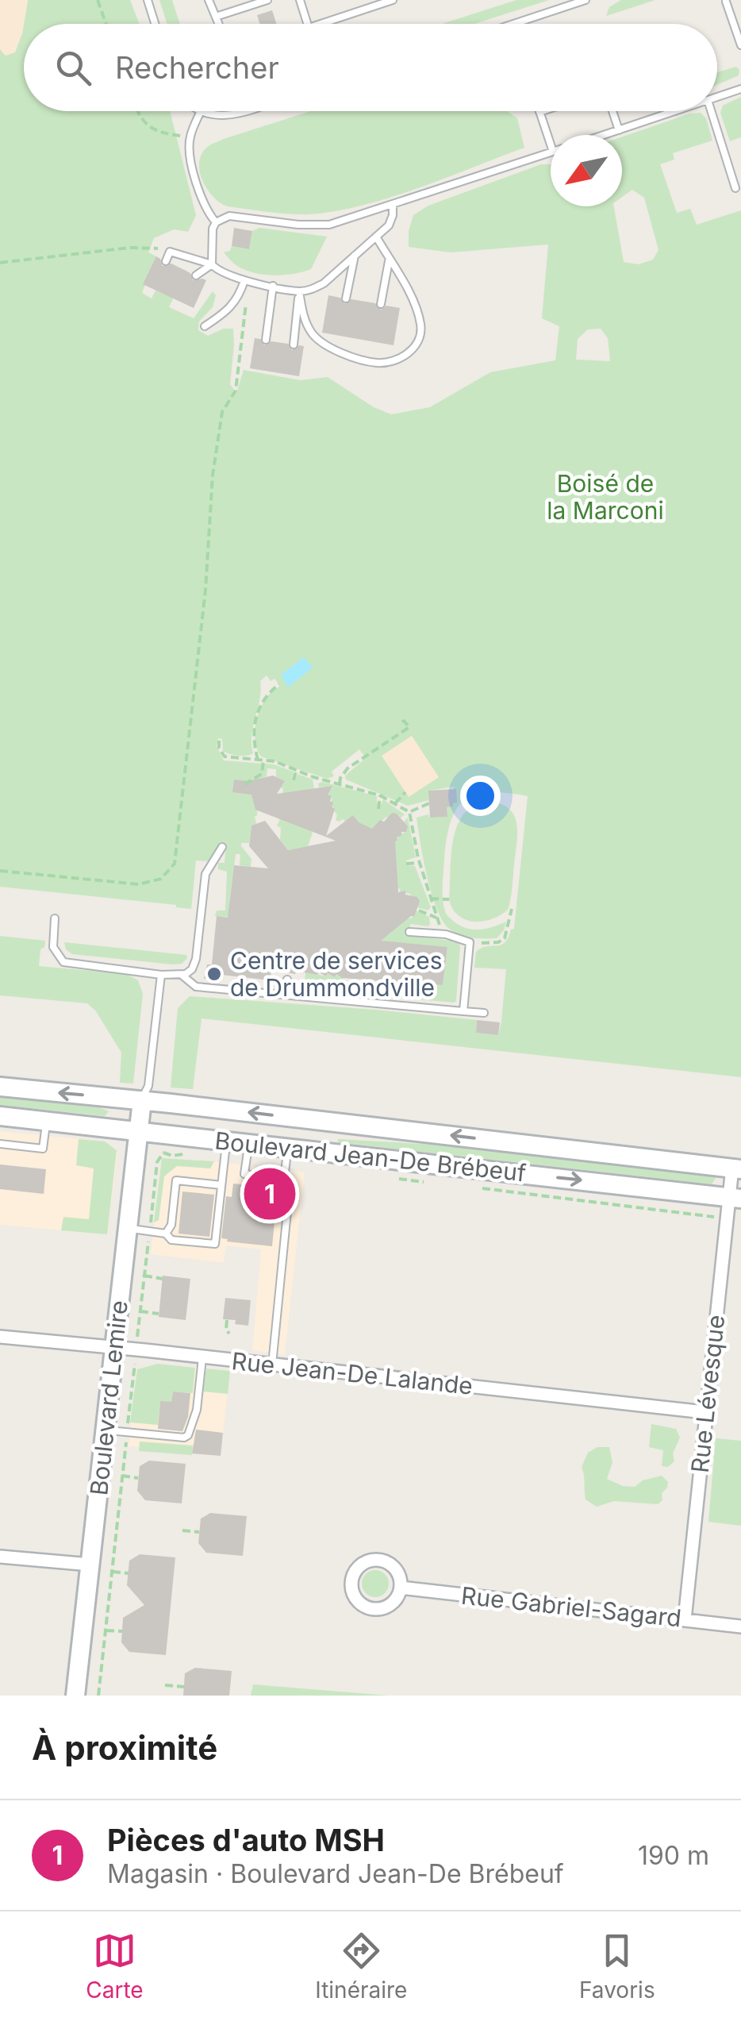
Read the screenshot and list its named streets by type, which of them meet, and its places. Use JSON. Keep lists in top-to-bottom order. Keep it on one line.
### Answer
{"streets":{"main road":["Boulevard Jean-De Brébeuf","Boulevard Lemire"],"street":["Rue Jean-De Lalande","Rue Lévesque","Rue Gabriel-Sagard"]},"crossings":[["Boulevard Jean-De Brébeuf","Rue Lévesque"],["Boulevard Jean-De Brébeuf","Boulevard Lemire"],["Rue Jean-De Lalande","Rue Lévesque"],["Rue Jean-De Lalande","Boulevard Lemire"],["Rue Lévesque","Rue Gabriel-Sagard"]],"parks":["Boisé de la Marconi"],"places":["Centre de services de Drummondville"],"north":"bottom left","page":{"search":"Rechercher","pins":"1","heading":"À proximité","list":[{"mark":"1","name":"Pièces d'auto MSH","note":"Magasin · Boulevard Jean-De Brébeuf","value":"190 m"}],"nav":["Carte","Itinéraire","Favoris"]}}
